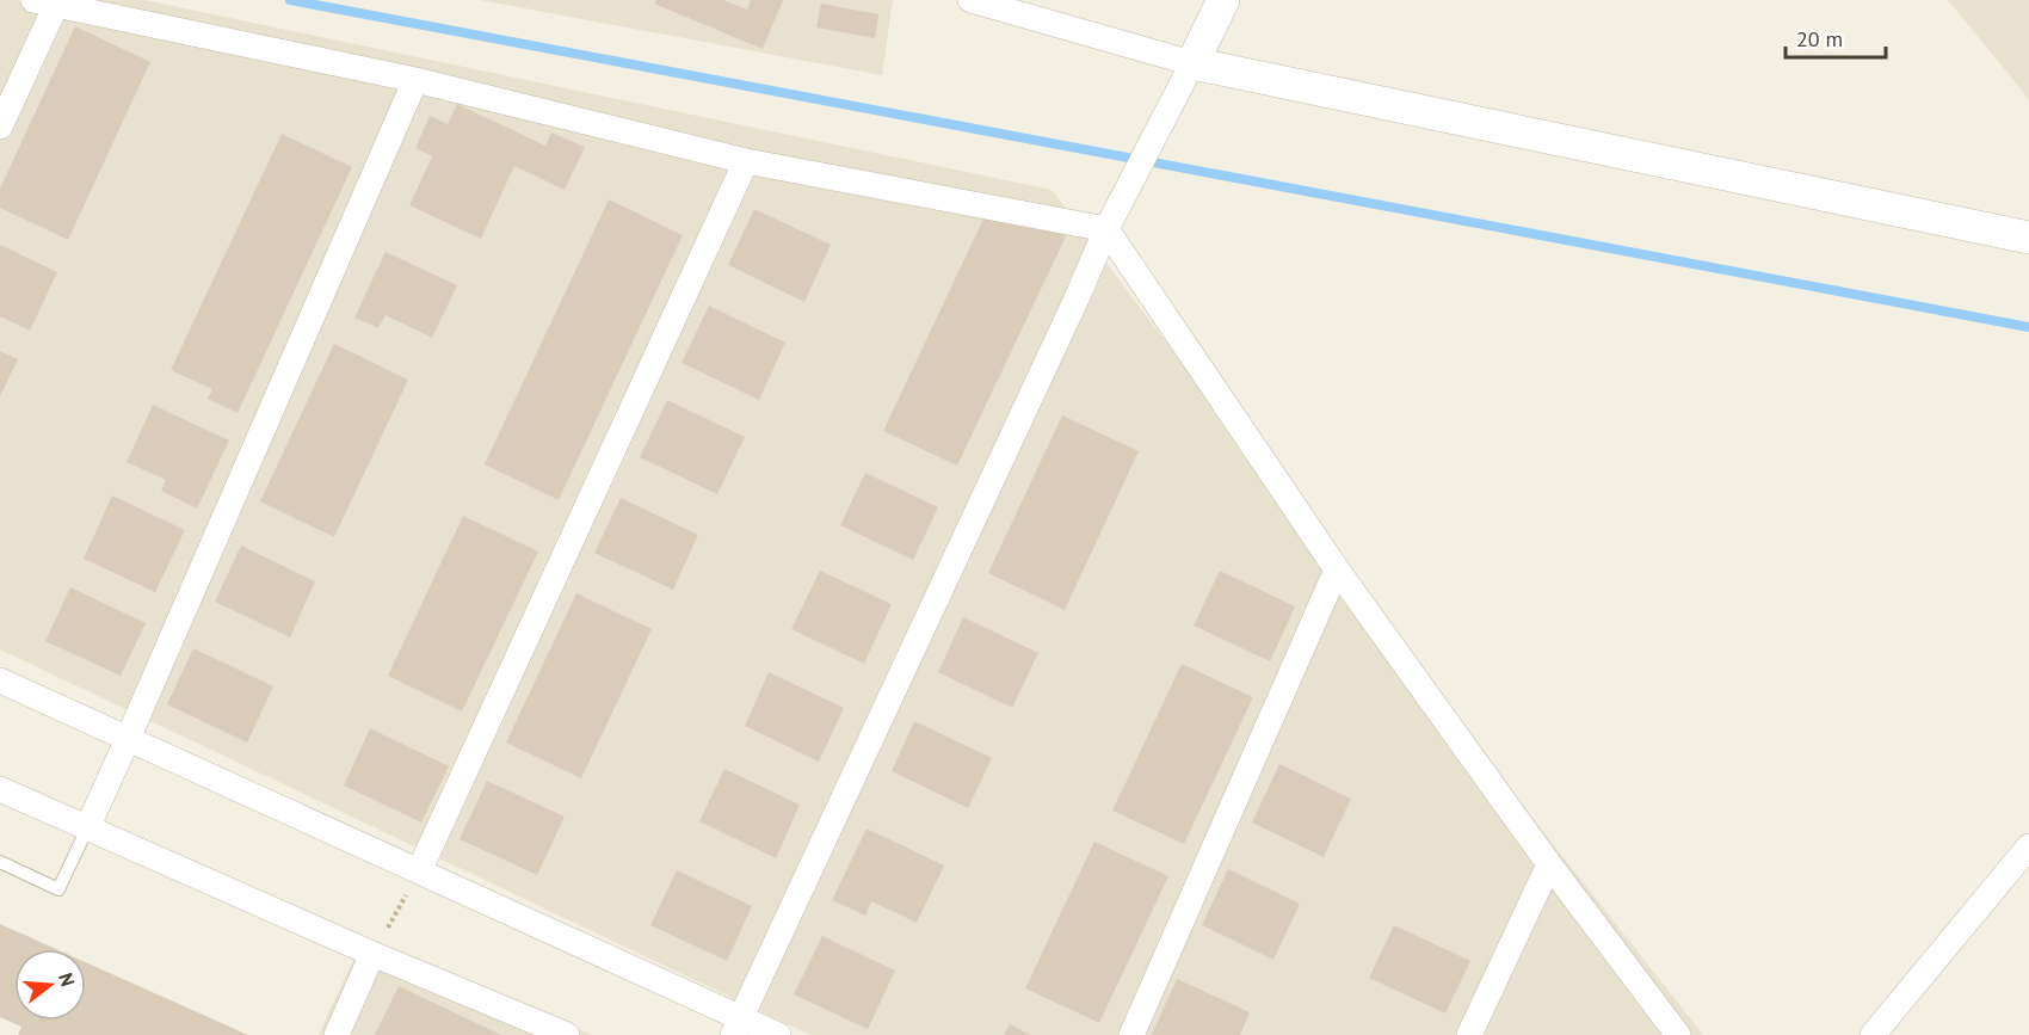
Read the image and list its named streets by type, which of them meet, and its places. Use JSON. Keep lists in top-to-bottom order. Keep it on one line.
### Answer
{"scale_bar":"20 m","north":"right"}
